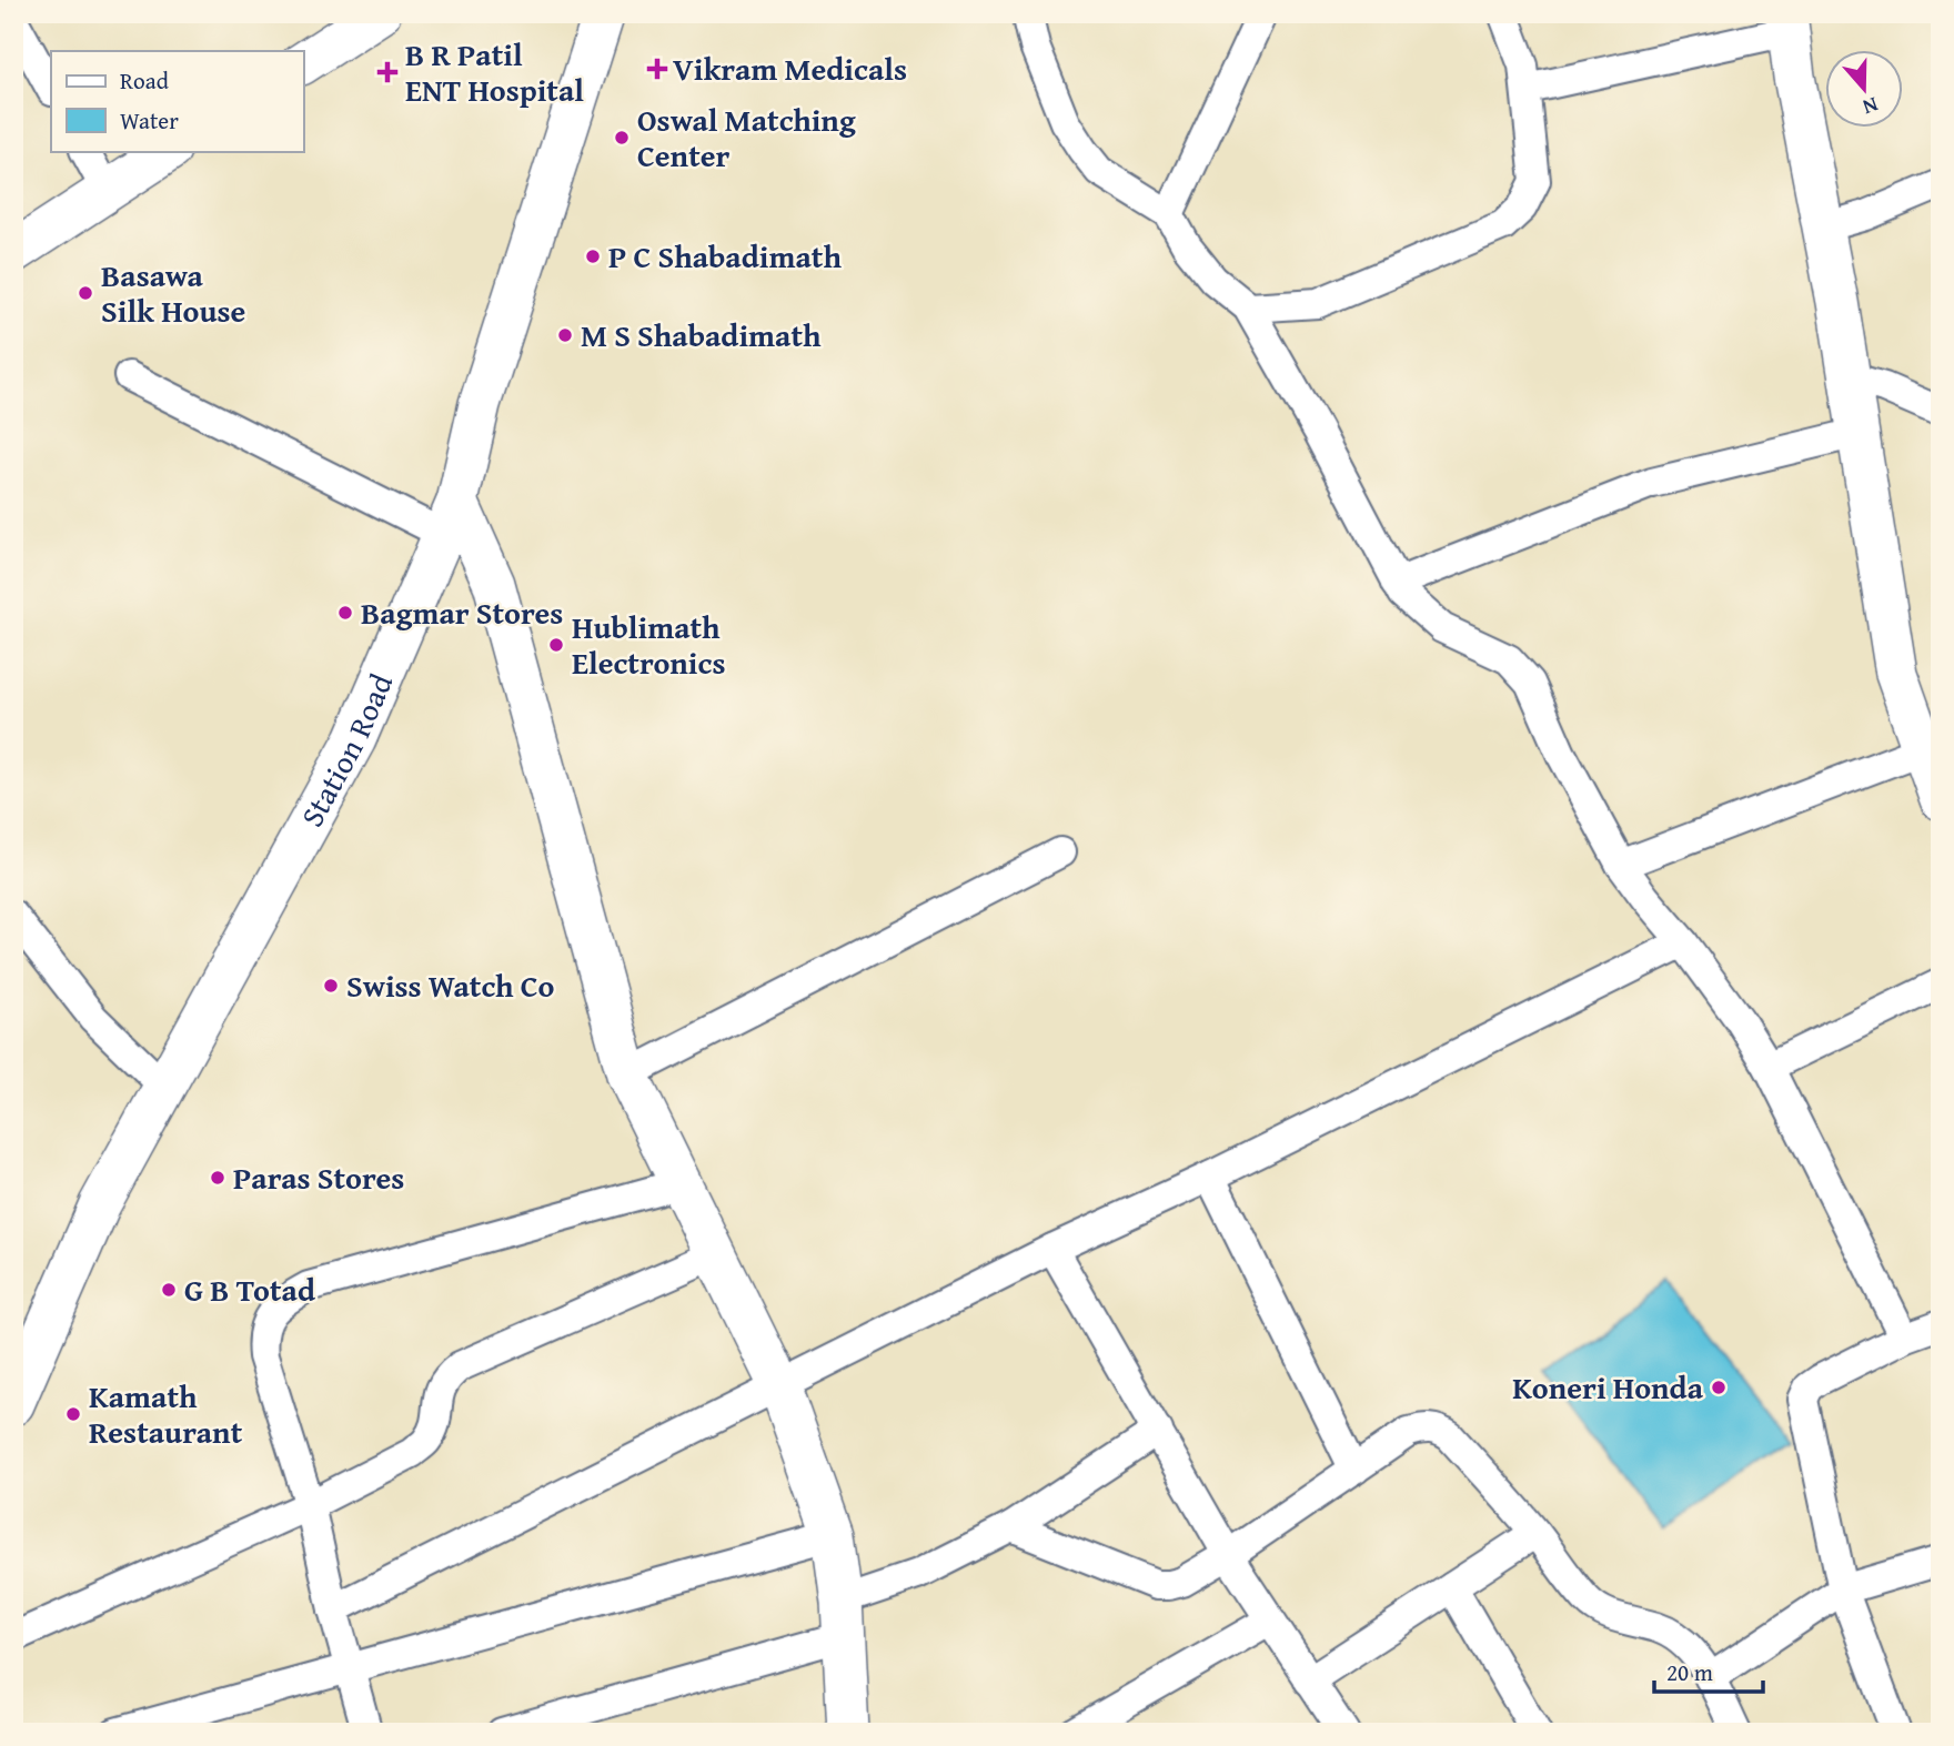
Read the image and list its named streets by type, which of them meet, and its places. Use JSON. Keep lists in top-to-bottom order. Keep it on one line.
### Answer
{"streets":{"street":["Station Road"]},"places":{"health":["Vikram Medicals","B R Patil ENT Hospital"],"other":["Oswal Matching Center","P C Shabadimath","Basawa Silk House","M S Shabadimath","Bagmar Stores","Hublimath Electronics","Swiss Watch Co","Paras Stores","G B Totad","Koneri Honda","Kamath Restaurant"]},"legend":["Road","Water"],"scale_bar":"20 m","north":"bottom"}
